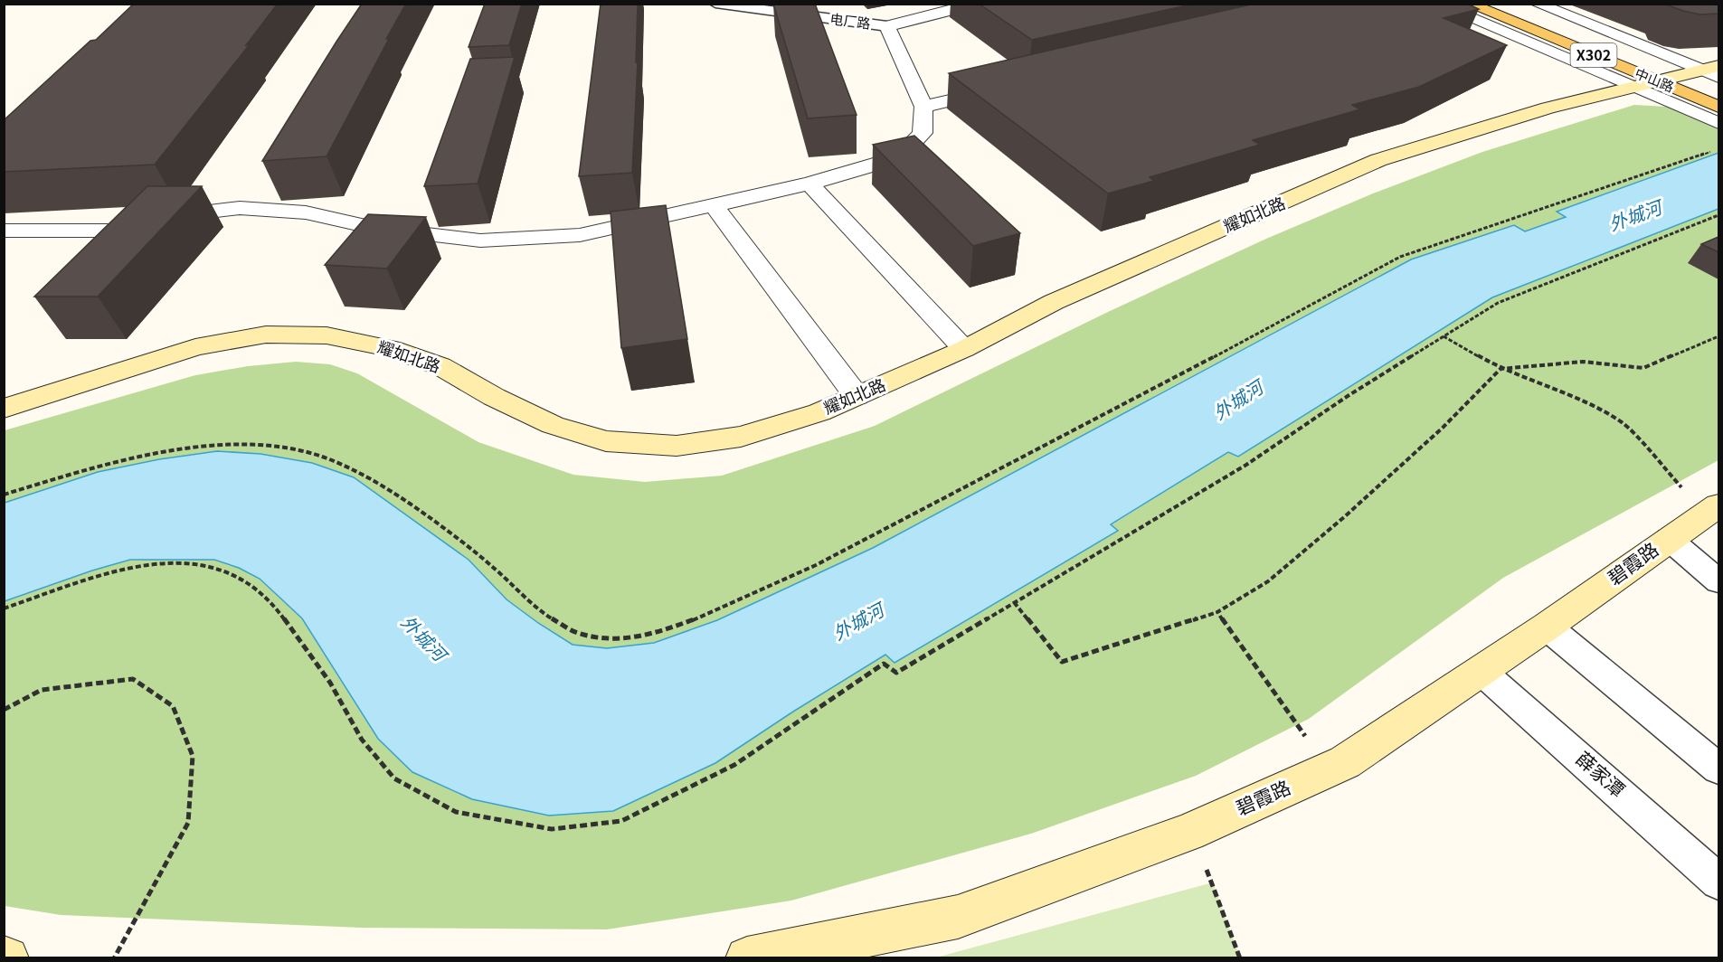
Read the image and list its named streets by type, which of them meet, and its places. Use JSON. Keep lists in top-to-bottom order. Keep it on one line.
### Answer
{"streets":{"main road":["X302","中山路"],"street":["耀如北路","碧霞路"],"lane":["电厂路","薛家潭"]},"crossings":[["中山路","耀如北路"],["碧霞路","薛家潭"]],"water":["外城河"]}
